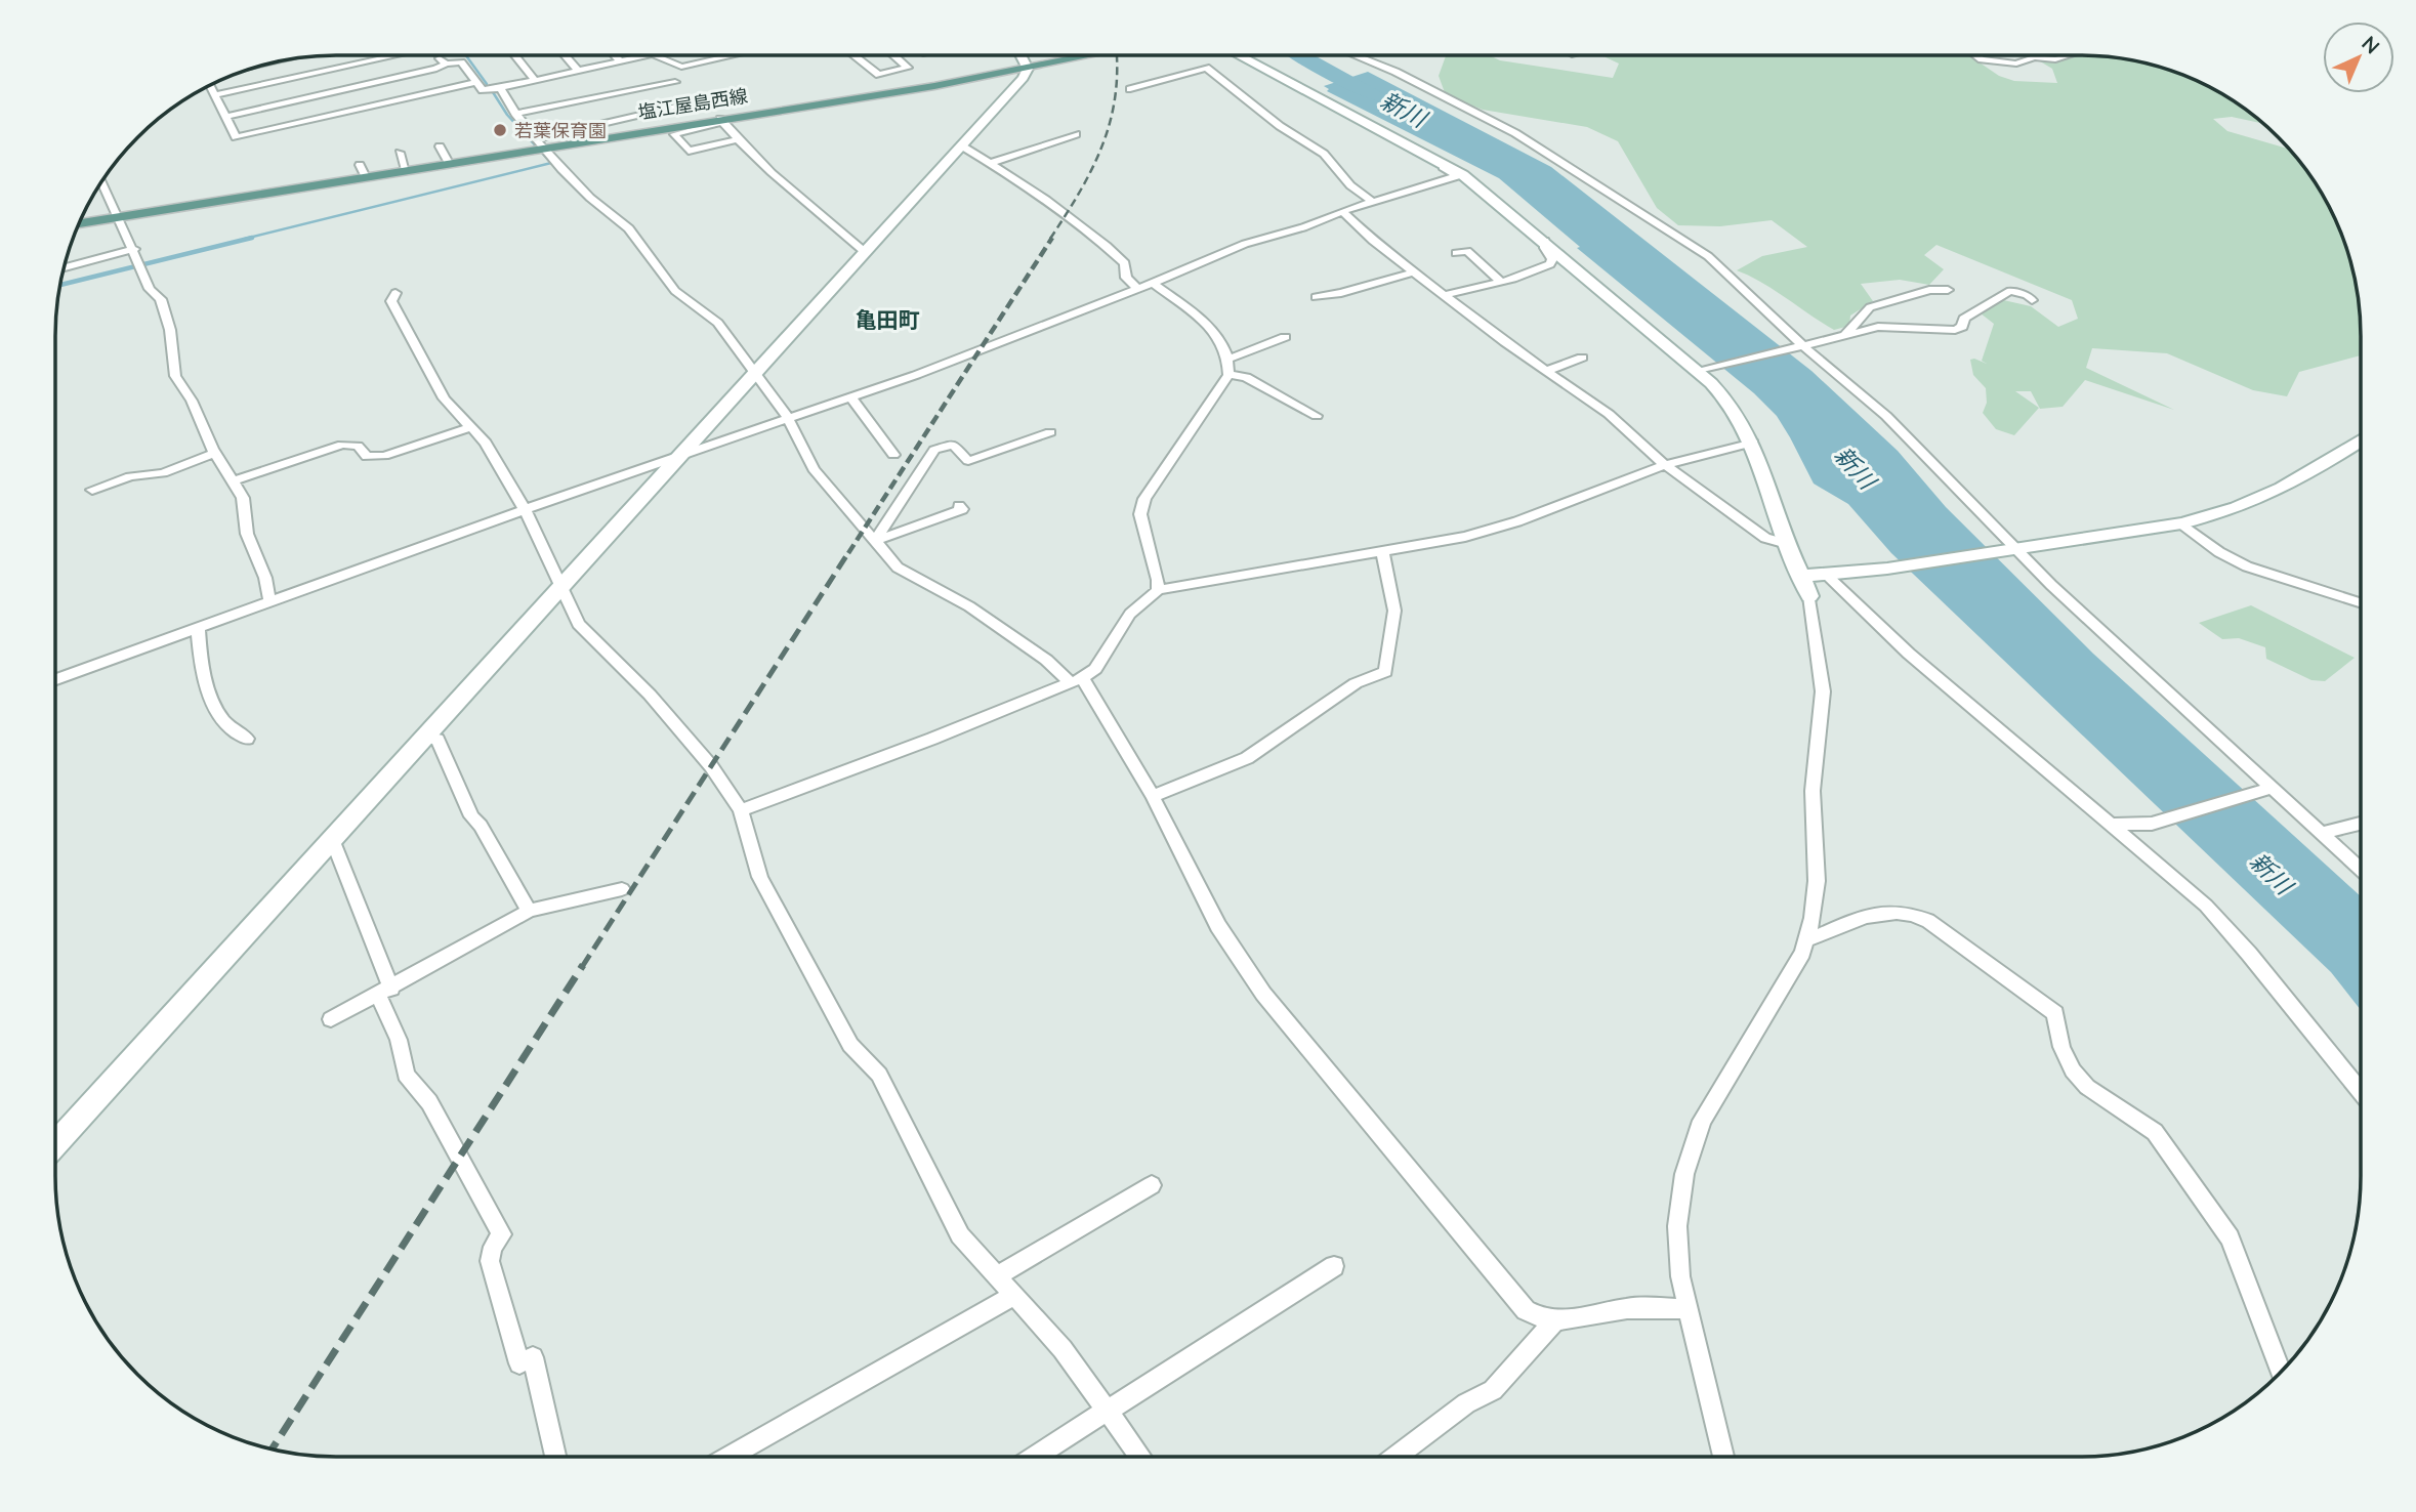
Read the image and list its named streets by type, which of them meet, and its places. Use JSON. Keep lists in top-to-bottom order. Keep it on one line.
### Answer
{"streets":{"main road":["塩江屋島西線"]},"districts":["亀田町"],"water":["新川"],"places":["若葉保育園"],"north":"top right"}
